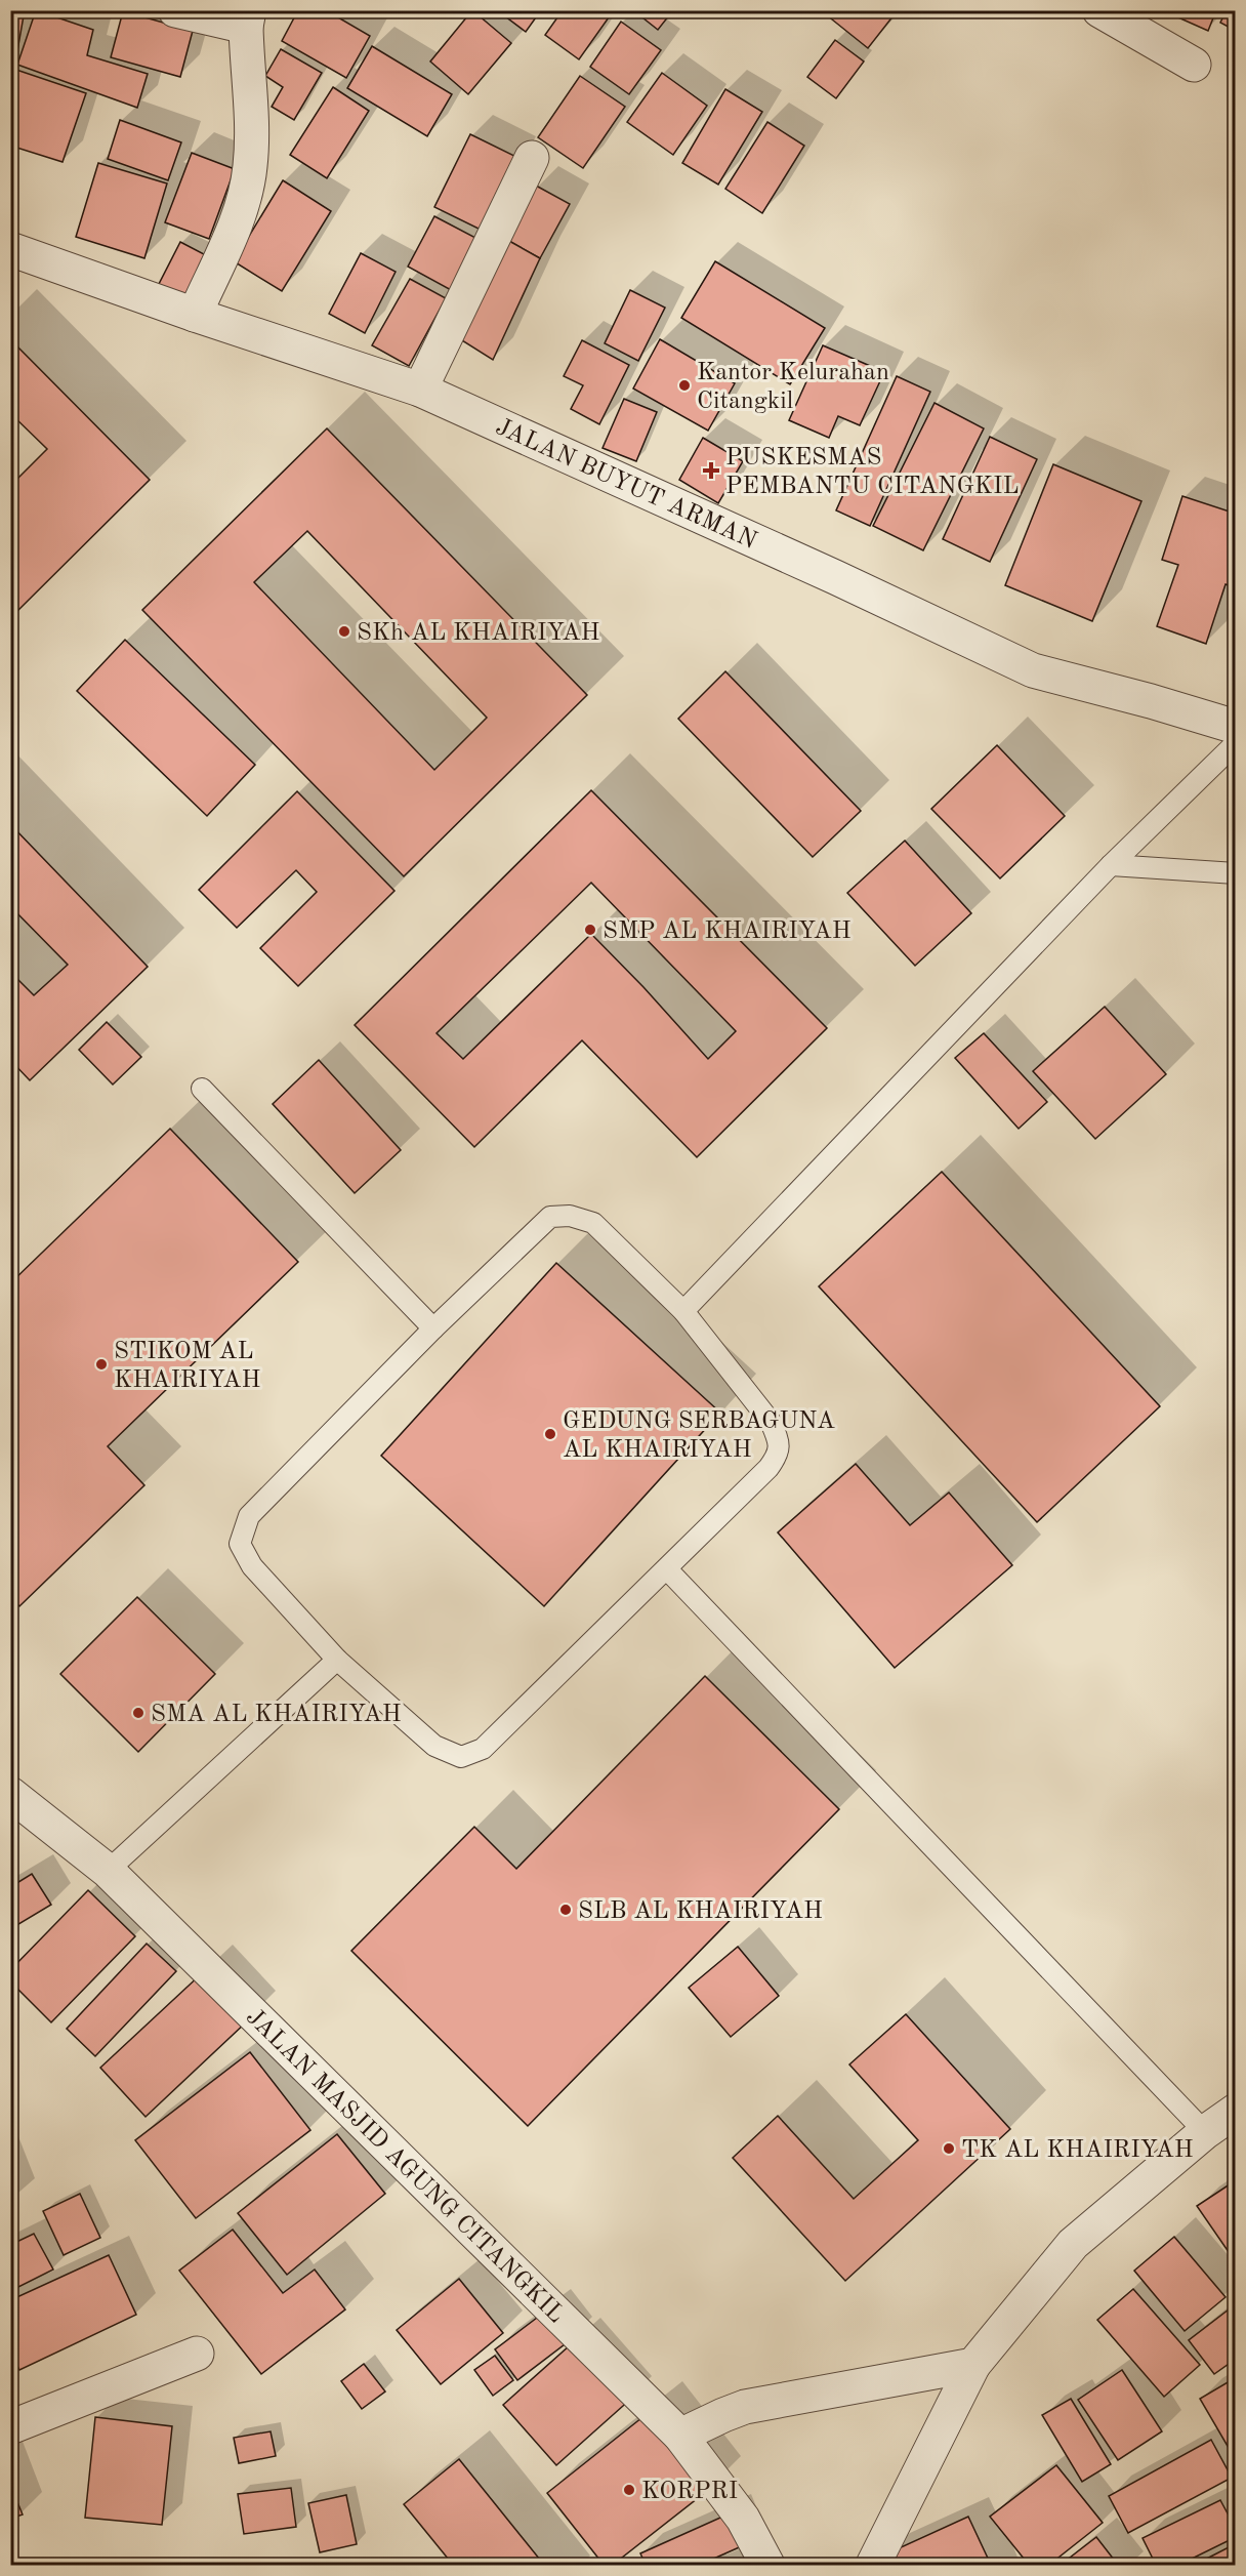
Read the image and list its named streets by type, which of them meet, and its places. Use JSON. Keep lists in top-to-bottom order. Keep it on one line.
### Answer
{"streets":{"street":["JALAN BUYUT ARMAN","JALAN MASJID AGUNG CITANGKIL"]},"places":{"other":["Kantor Kelurahan Citangkil","SKh AL KHAIRIYAH","SMP AL KHAIRIYAH","STIKOM AL KHAIRIYAH","GEDUNG SERBAGUNA AL KHAIRIYAH","SMA AL KHAIRIYAH","SLB AL KHAIRIYAH","TK AL KHAIRIYAH","KORPRI"],"health":["PUSKESMAS PEMBANTU CITANGKIL"]}}
